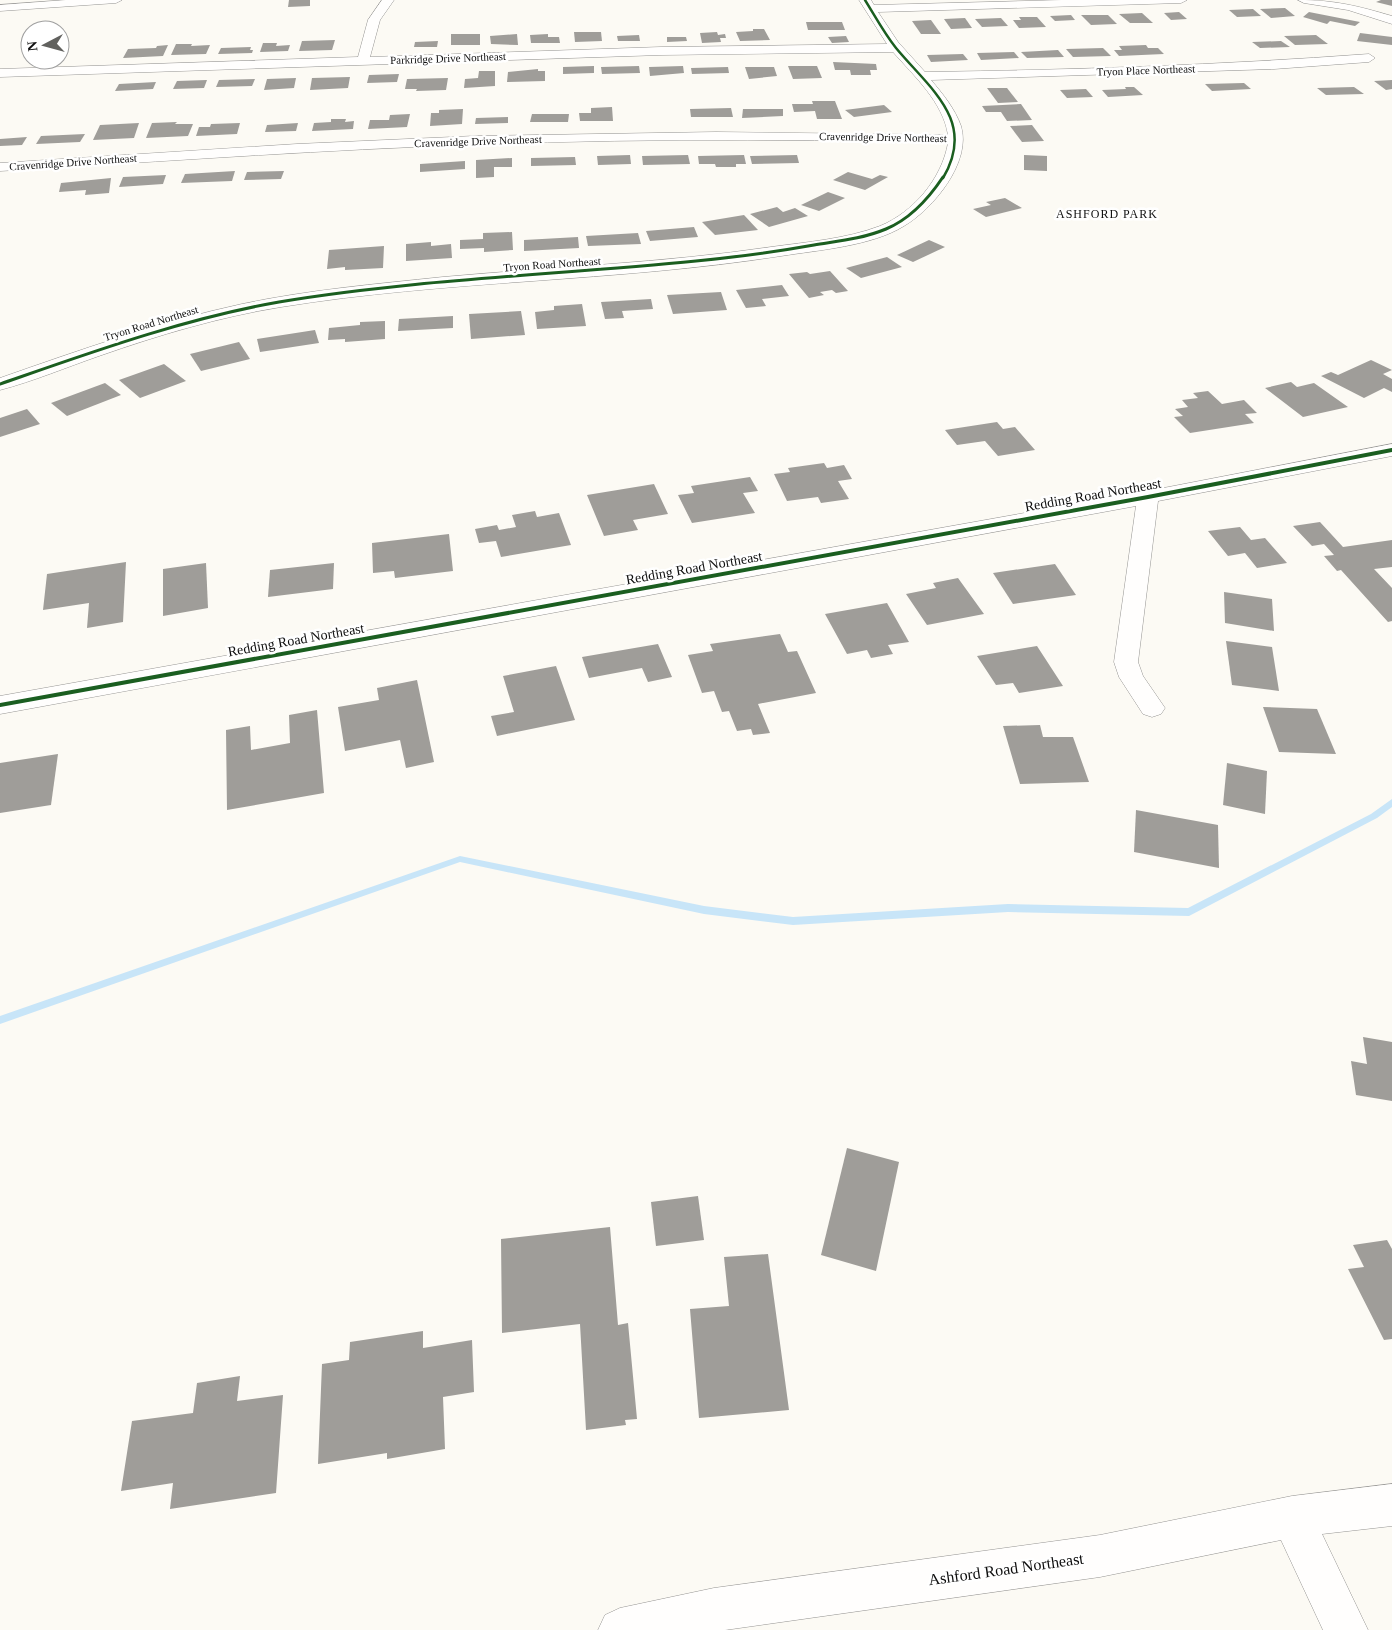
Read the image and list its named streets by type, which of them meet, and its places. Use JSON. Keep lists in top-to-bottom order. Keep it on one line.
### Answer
{"streets":{"street":["Parkridge Drive Northeast","Tryon Place Northeast","Cravenridge Drive Northeast","Tryon Road Northeast","Redding Road Northeast","Ashford Road Northeast"]},"crossings":[["Parkridge Drive Northeast","Tryon Road Northeast"],["Tryon Place Northeast","Tryon Road Northeast"],["Cravenridge Drive Northeast","Tryon Road Northeast"]],"districts":["ASHFORD PARK"],"north":"left"}
